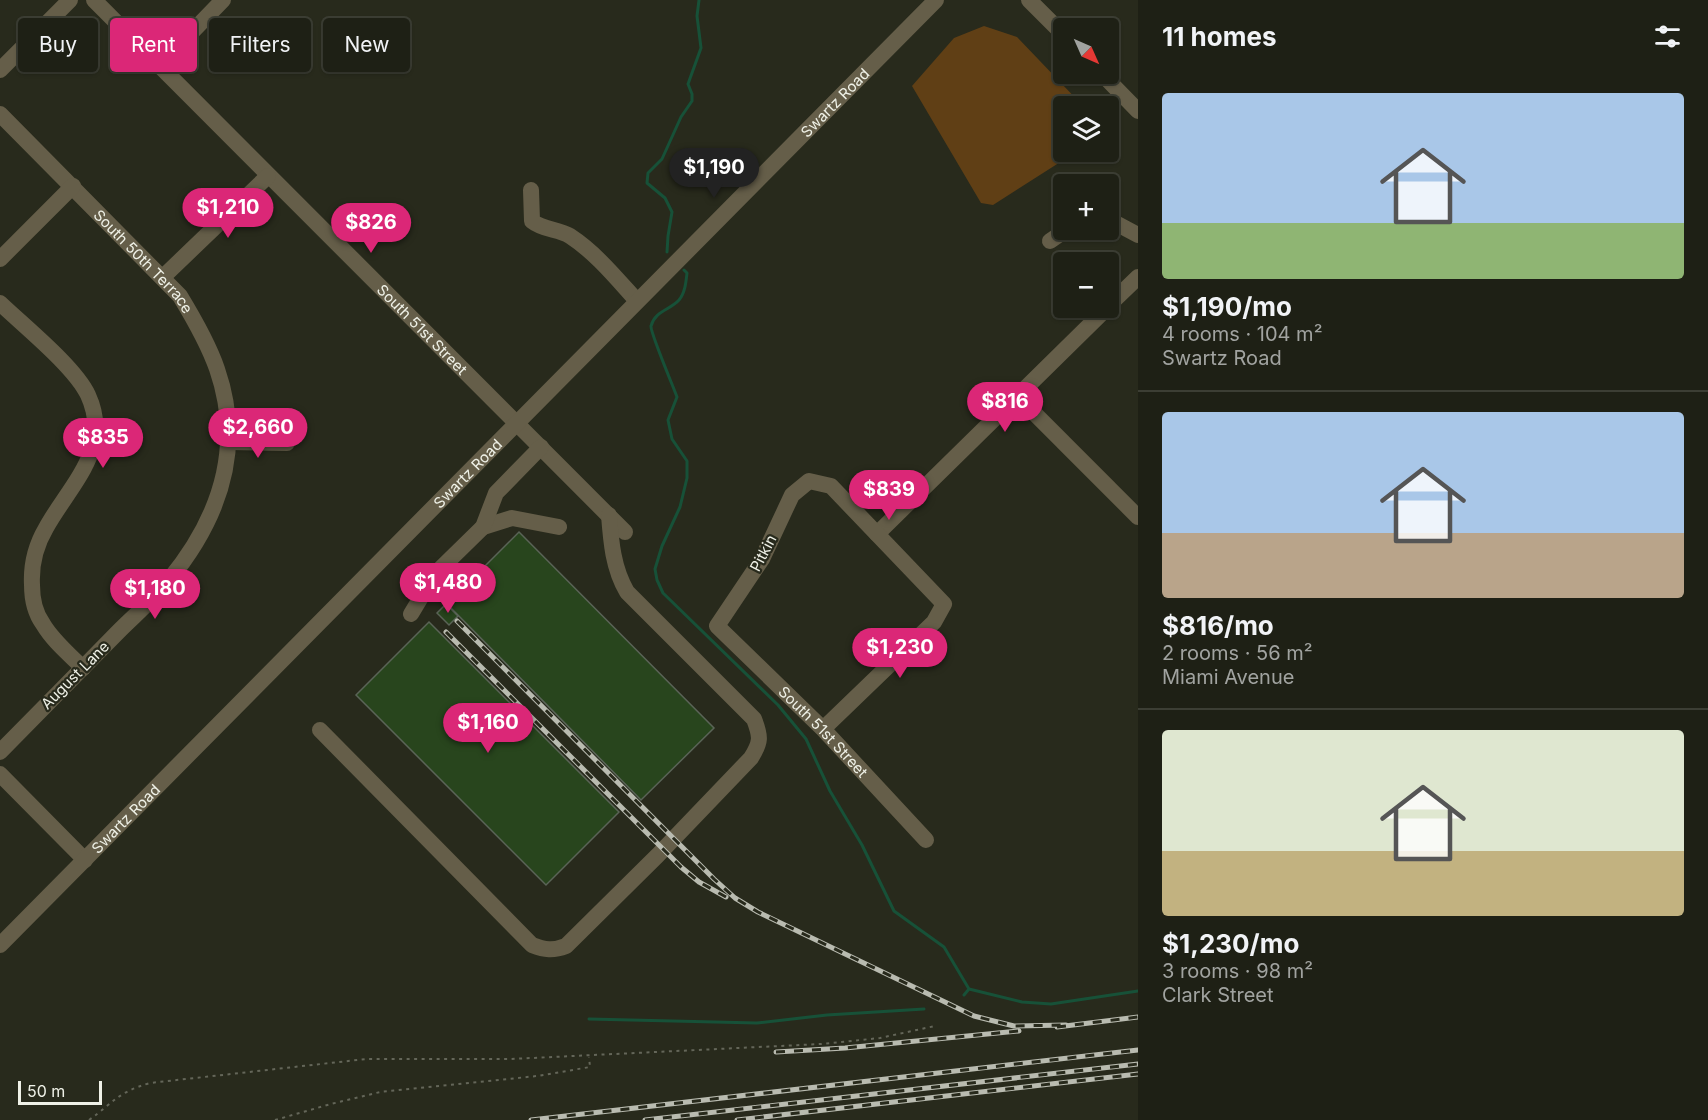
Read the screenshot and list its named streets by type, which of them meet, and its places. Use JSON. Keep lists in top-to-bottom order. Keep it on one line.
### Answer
{"streets":{"street":["Swartz Road","South 50th Terrace","South 51st Street","Pitkin","August Lane"]},"crossings":[["Swartz Road","South 51st Street"],["South 50th Terrace","August Lane"],["South 51st Street","Pitkin"]],"scale_bar":"50 m","north":"bottom right","page":{"heading":"11 homes","map_buttons":["+","−"],"chip":["Buy","Rent","Filters","New"],"list":[{"name":"$1,190/mo","note":"4 rooms · 104 m² · Swartz Road"},{"name":"$816/mo","note":"2 rooms · 56 m² · Miami Avenue"},{"name":"$1,230/mo","note":"3 rooms · 98 m² · Clark Street"}],"price":["$1,190","$1,210","$826","$816","$2,660","$835","$839","$1,480","$1,180","$1,230","$1,160"],"scale":"50 m"}}
